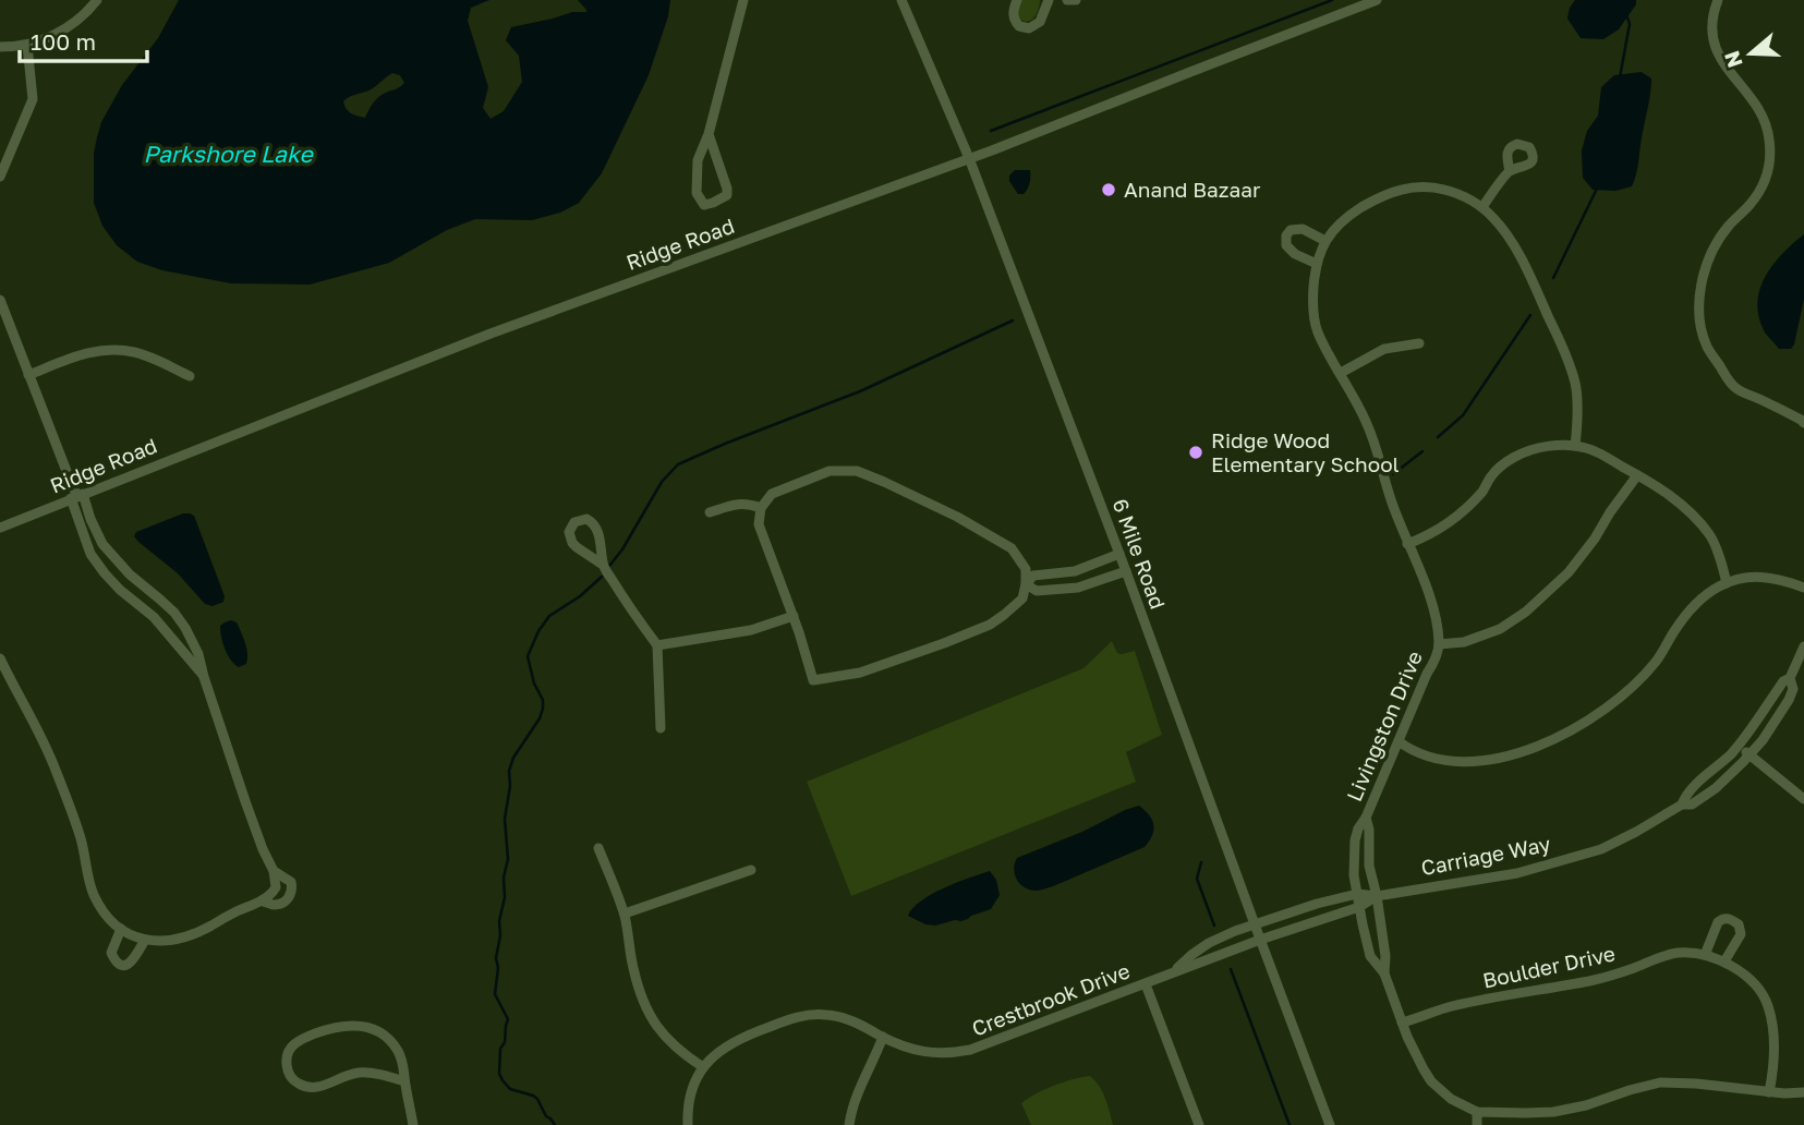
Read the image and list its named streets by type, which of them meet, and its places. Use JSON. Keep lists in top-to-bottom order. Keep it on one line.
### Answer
{"streets":{"street":["Ridge Road","6 Mile Road","Livingston Drive","Carriage Way","Boulder Drive","Crestbrook Drive"]},"crossings":[["Ridge Road","6 Mile Road"],["6 Mile Road","Carriage Way"],["6 Mile Road","Crestbrook Drive"],["Livingston Drive","Carriage Way"],["Carriage Way","Crestbrook Drive"]],"water":["Parkshore Lake"],"places":["Anand Bazaar","Ridge Wood Elementary School"],"scale_bar":"100 m","north":"left"}
